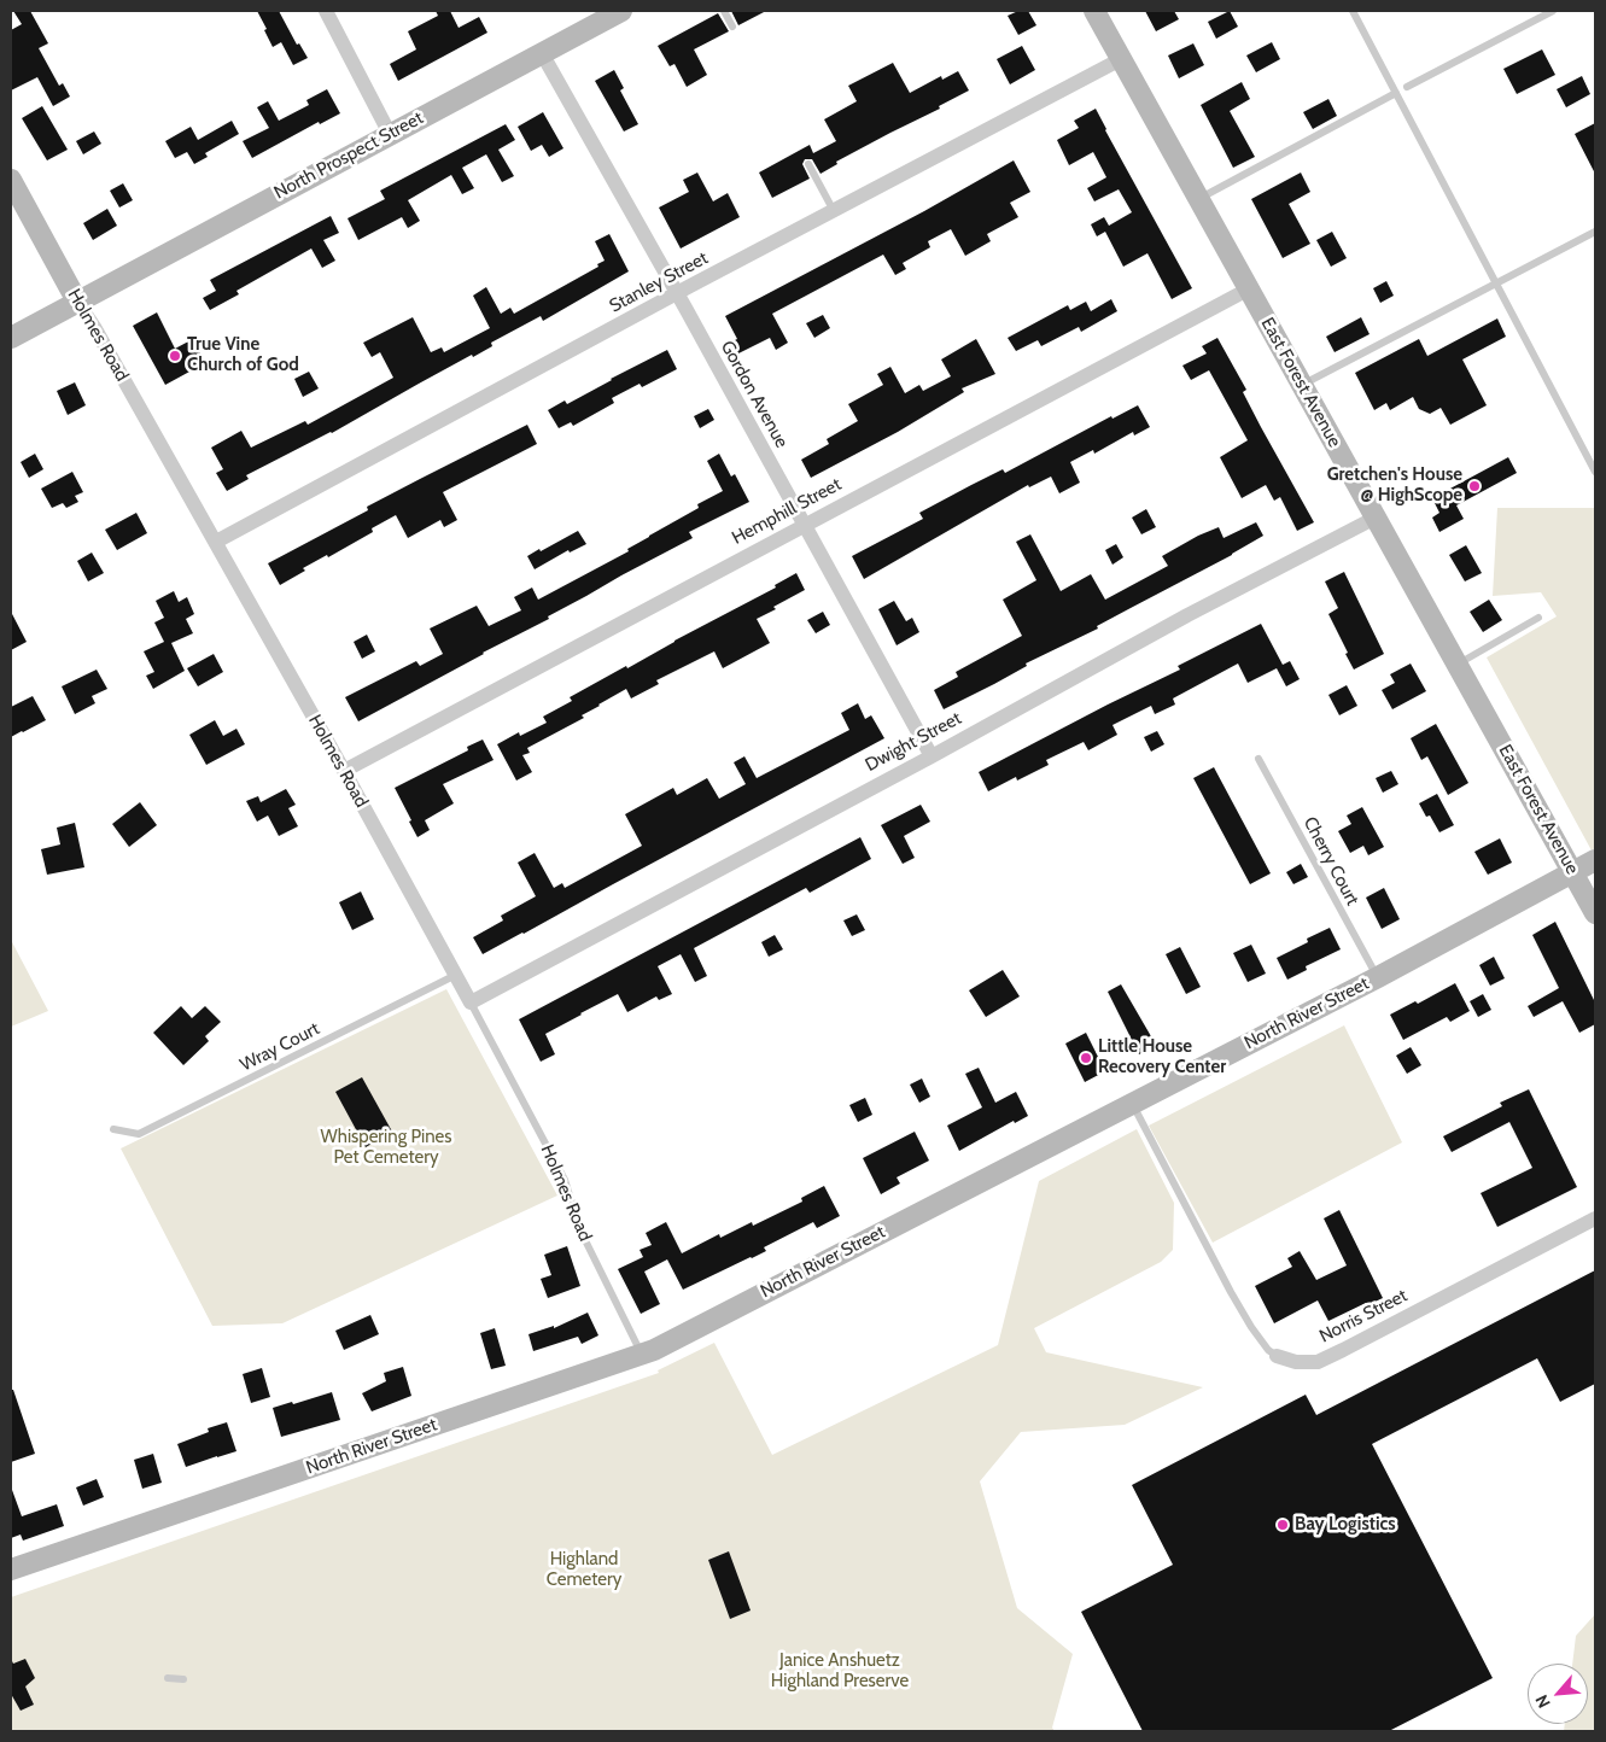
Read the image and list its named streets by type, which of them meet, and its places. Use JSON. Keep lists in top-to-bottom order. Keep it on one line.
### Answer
{"streets":{"main road":["North Prospect Street","Holmes Road","East Forest Avenue","North River Street"],"street":["Stanley Street","Gordon Avenue","Hemphill Street","Dwight Street","Norris Street"],"lane":["Cherry Court","Wray Court"]},"crossings":[["North Prospect Street","Holmes Road"],["North Prospect Street","Gordon Avenue"],["Stanley Street","Holmes Road"],["Stanley Street","East Forest Avenue"],["Stanley Street","Gordon Avenue"],["Holmes Road","Hemphill Street"],["Holmes Road","Dwight Street"],["Holmes Road","North River Street"],["Holmes Road","Wray Court"],["East Forest Avenue","Hemphill Street"],["East Forest Avenue","Dwight Street"],["East Forest Avenue","North River Street"],["Gordon Avenue","Hemphill Street"],["Gordon Avenue","Dwight Street"],["Cherry Court","North River Street"],["North River Street","Norris Street"]],"parks":["Whispering Pines Pet Cemetery","Highland Cemetery","Janice Anshuetz Highland Preserve"],"places":["True Vine Church of God","Gretchen's House @ HighScope","Little House Recovery Center","Bay Logistics"],"north":"bottom left"}
